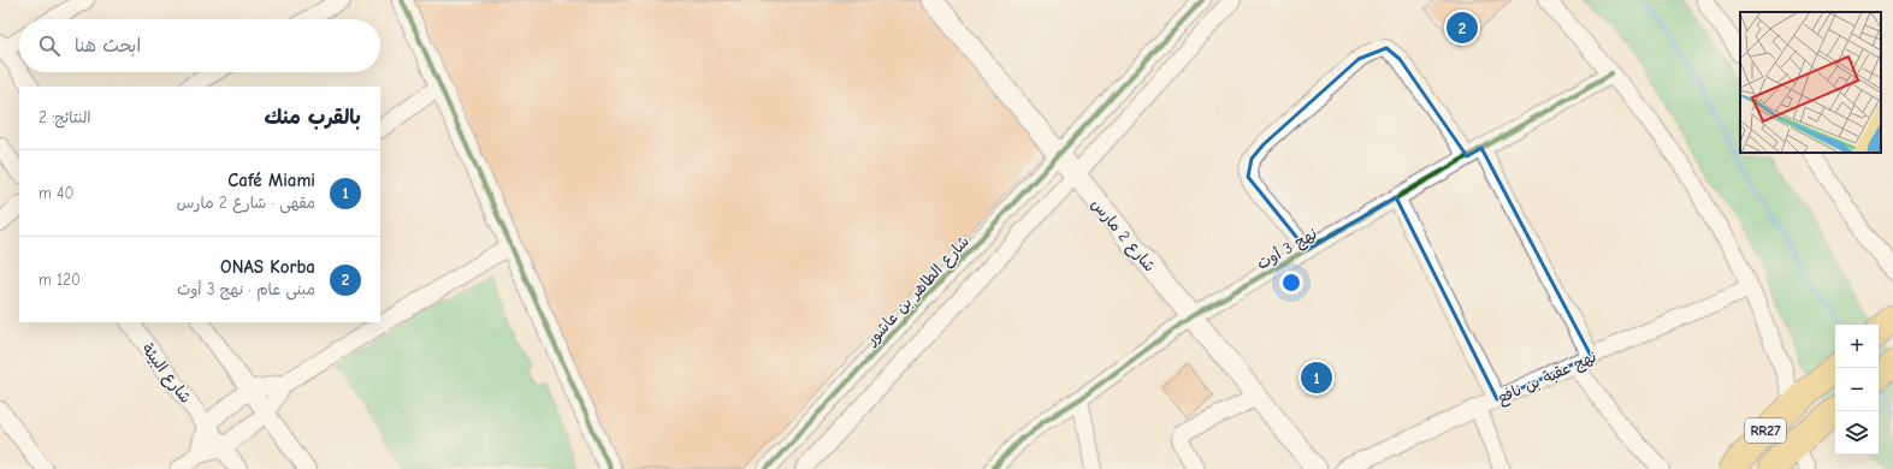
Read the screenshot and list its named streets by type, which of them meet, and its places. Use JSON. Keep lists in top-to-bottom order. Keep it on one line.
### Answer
{"streets":{"highway":["RR27"],"street":["شارع 2 مارس","نهج 3 أوت","شارع الطاهر بن عاشور","شارع البيئة","نهج عقبة بن نافع"]},"crossings":[["شارع 2 مارس","نهج 3 أوت"],["شارع 2 مارس","شارع الطاهر بن عاشور"]],"page":{"pins":["2","1"],"search":"ابحث هنا","heading":["بالقرب منك","النتائج: 2"],"list":[{"mark":"1","name":"Café Miami","note":"مقهى · شارع 2 مارس","value":"40 m"},{"mark":"2","name":"ONAS Korba","note":"مبنى عام · نهج 3 أوت","value":"120 m"}],"map_buttons":["+","−"]}}
